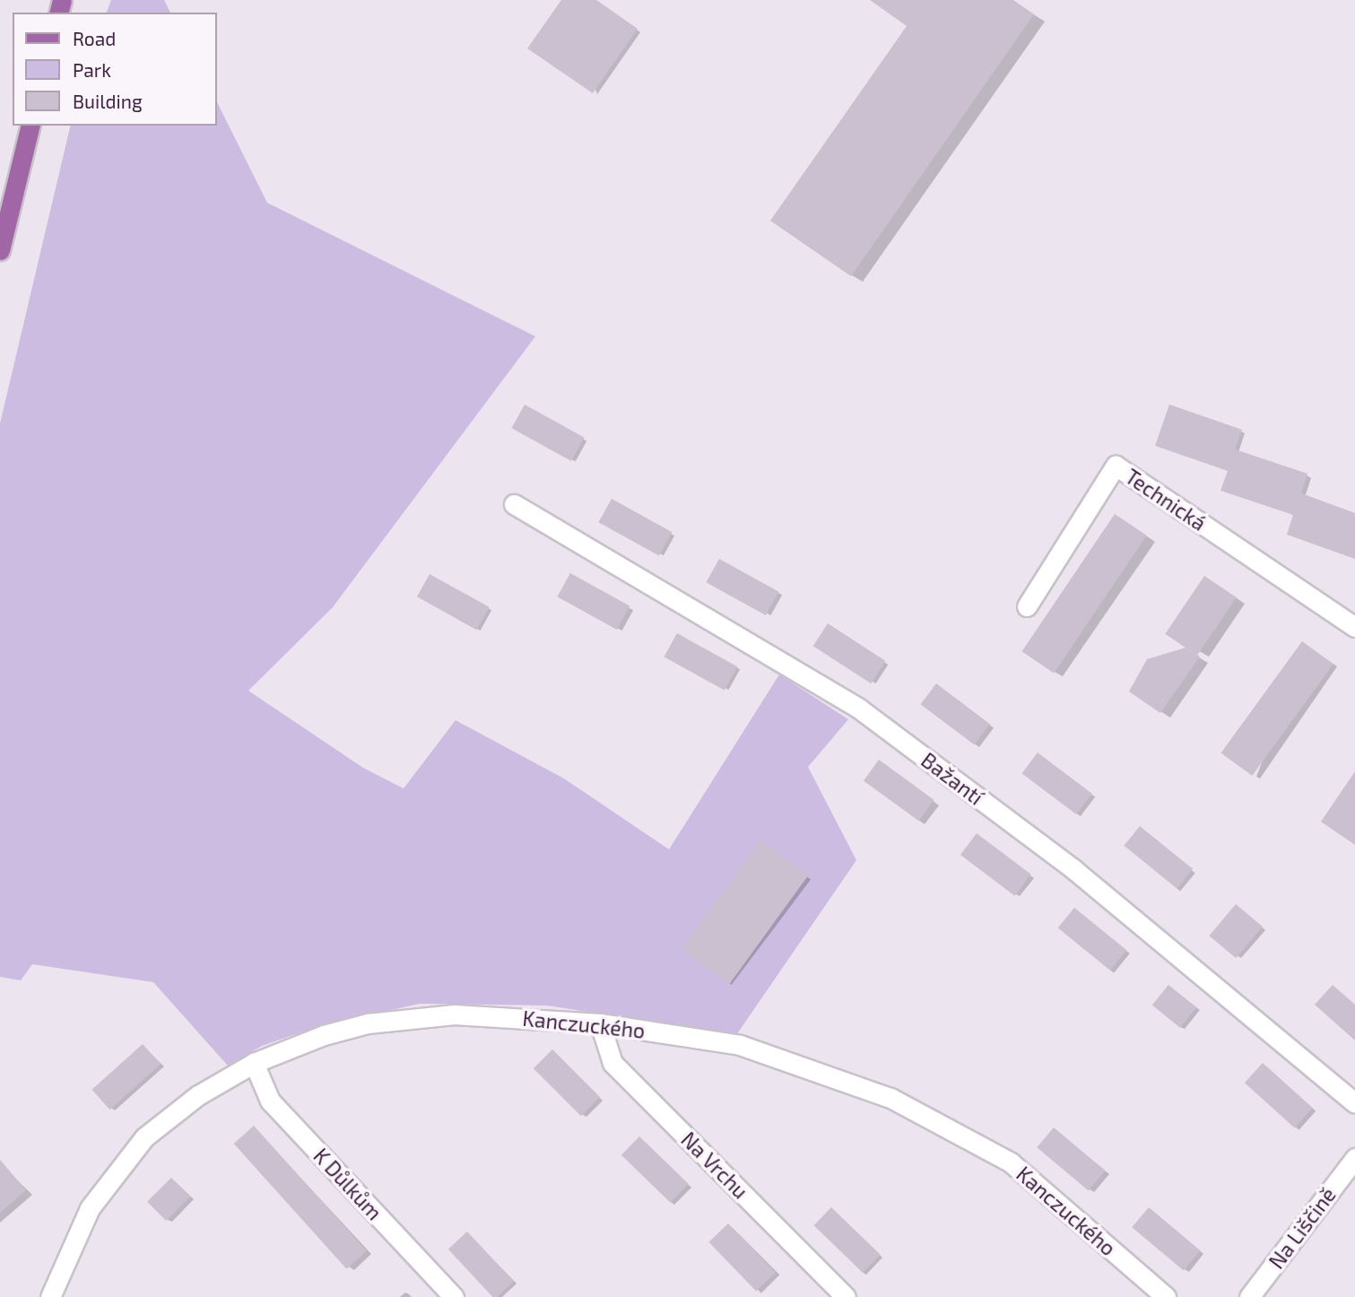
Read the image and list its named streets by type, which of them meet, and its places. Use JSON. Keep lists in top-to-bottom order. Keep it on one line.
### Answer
{"streets":{"street":["Technická","Bažantí","Kanczuckého","Na Vrchu","K Důlkům","Na Liščině"]},"crossings":[["Kanczuckého","Na Vrchu"],["Kanczuckého","K Důlkům"]],"legend":["Road","Park","Building"]}
